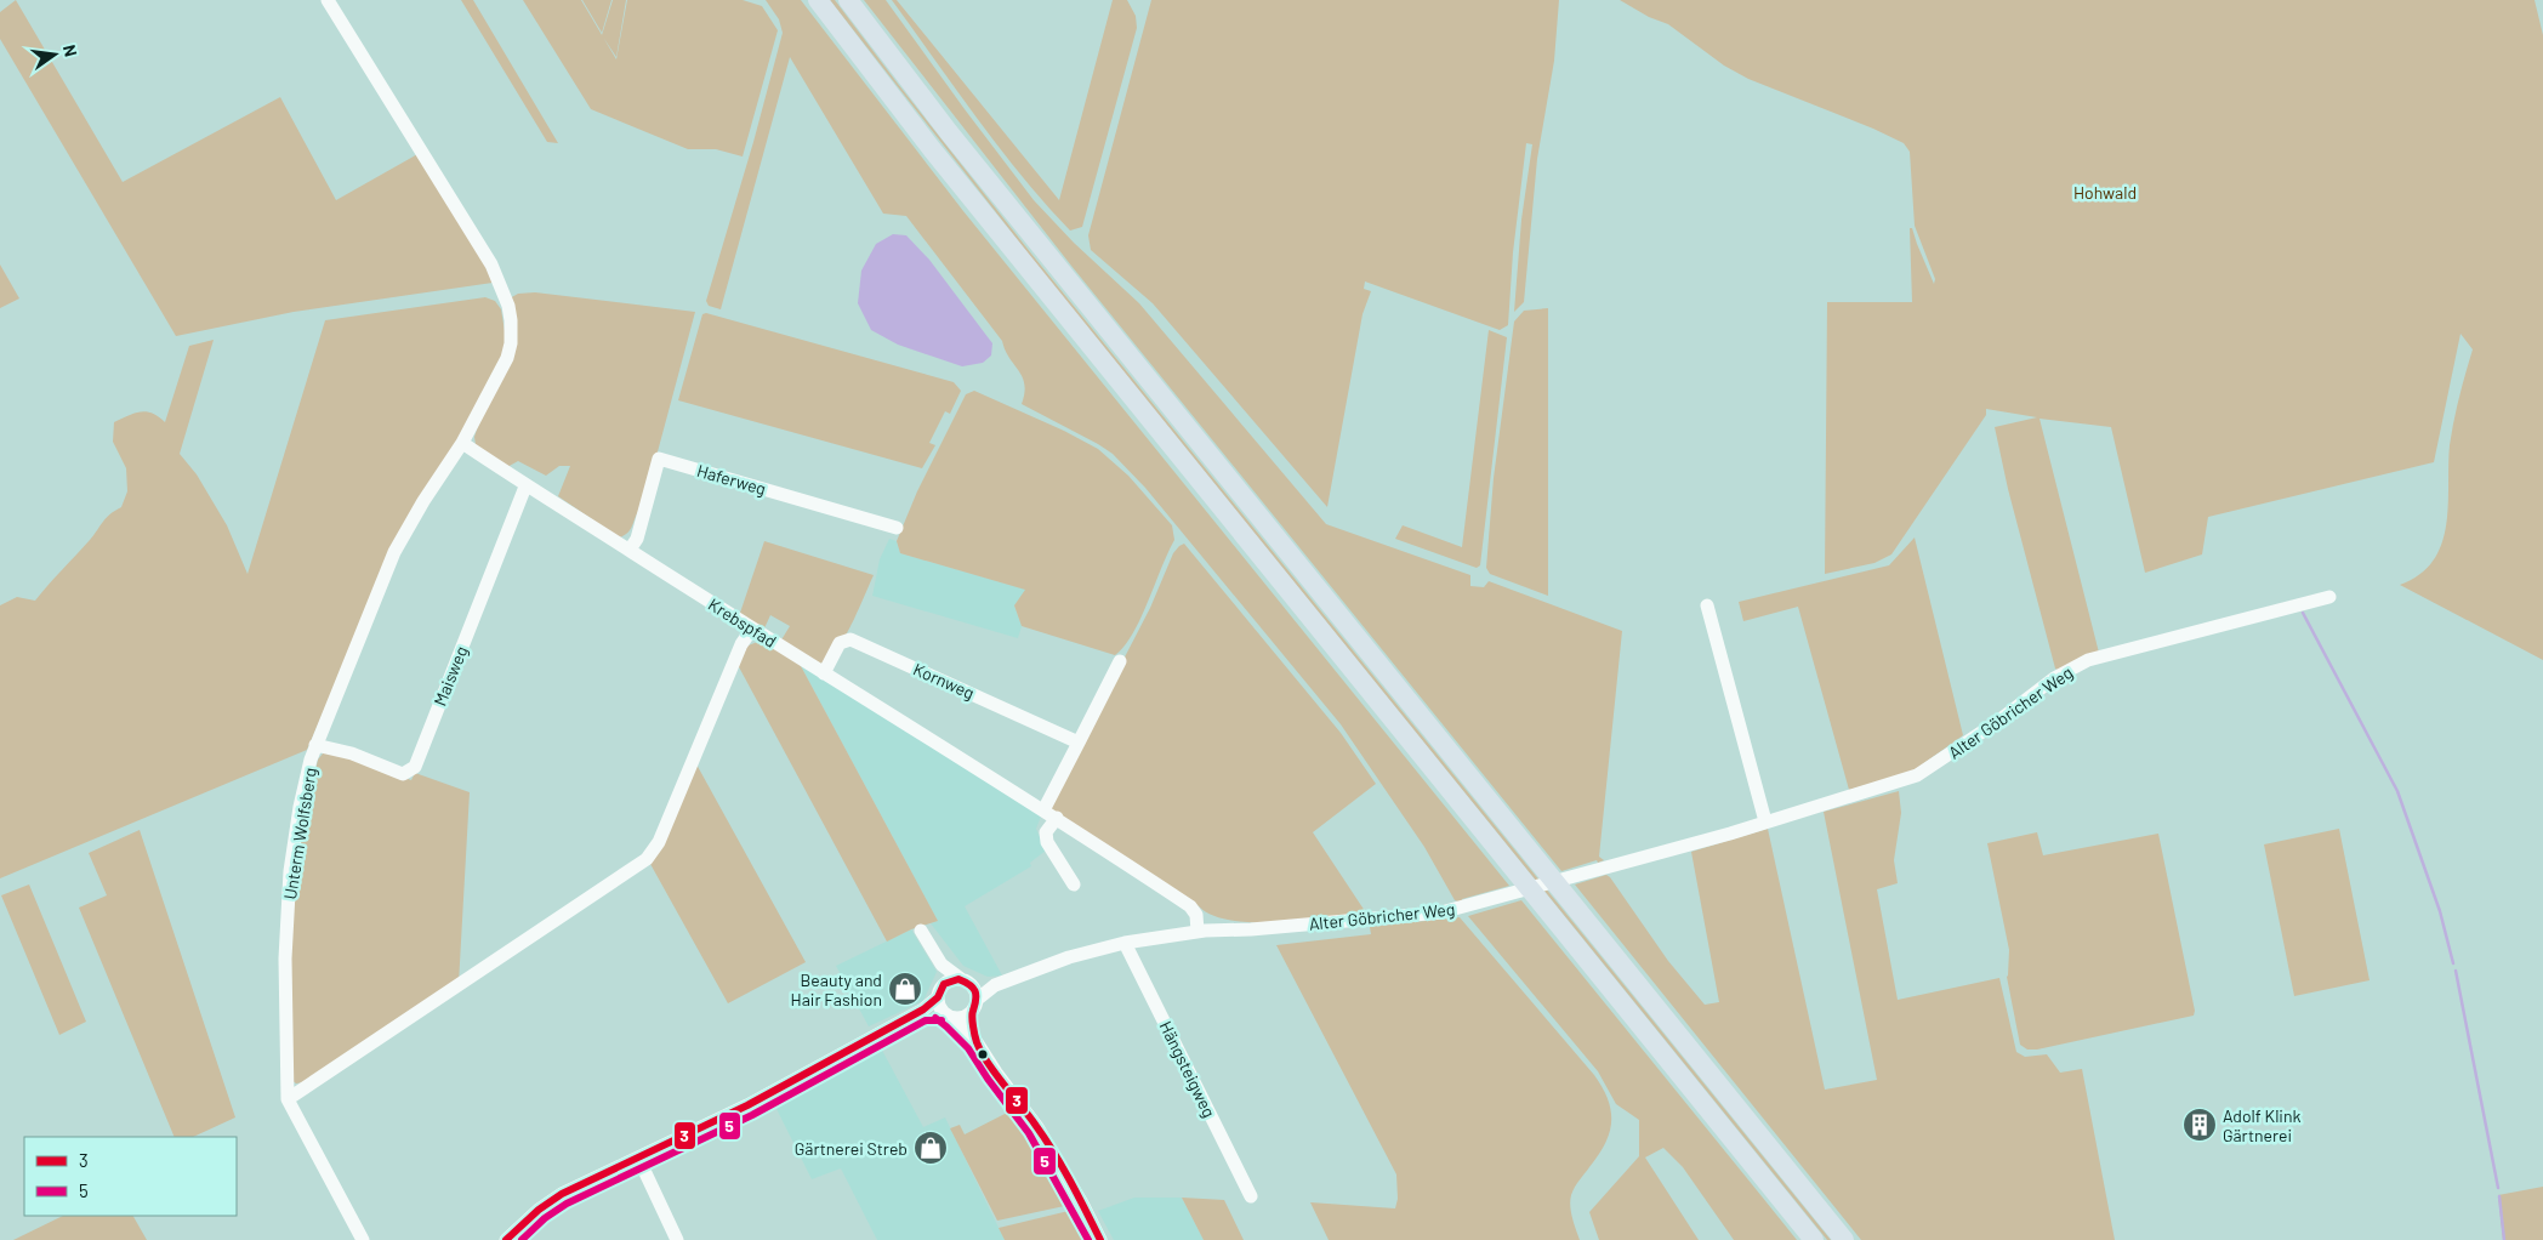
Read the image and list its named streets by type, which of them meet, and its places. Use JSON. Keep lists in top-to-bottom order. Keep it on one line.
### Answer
{"streets":{"street":["Haferweg","Krebspfad","Maisweg","Kornweg","Alter Göbricher Weg","Unterm Wolfsberg","Hängsteigweg"]},"crossings":[["Haferweg","Krebspfad"],["Krebspfad","Maisweg"],["Krebspfad","Kornweg"],["Krebspfad","Alter Göbricher Weg"],["Krebspfad","Unterm Wolfsberg"],["Maisweg","Unterm Wolfsberg"],["Alter Göbricher Weg","Hängsteigweg"]],"parks":["Hohwald"],"places":{"shop":["Beauty and Hair Fashion","Gärtnerei Streb"],"building":["Adolf Klink Gärtnerei"]},"lines":["transit line 3","transit line 5"],"legend":["3","5"],"north":"right"}
